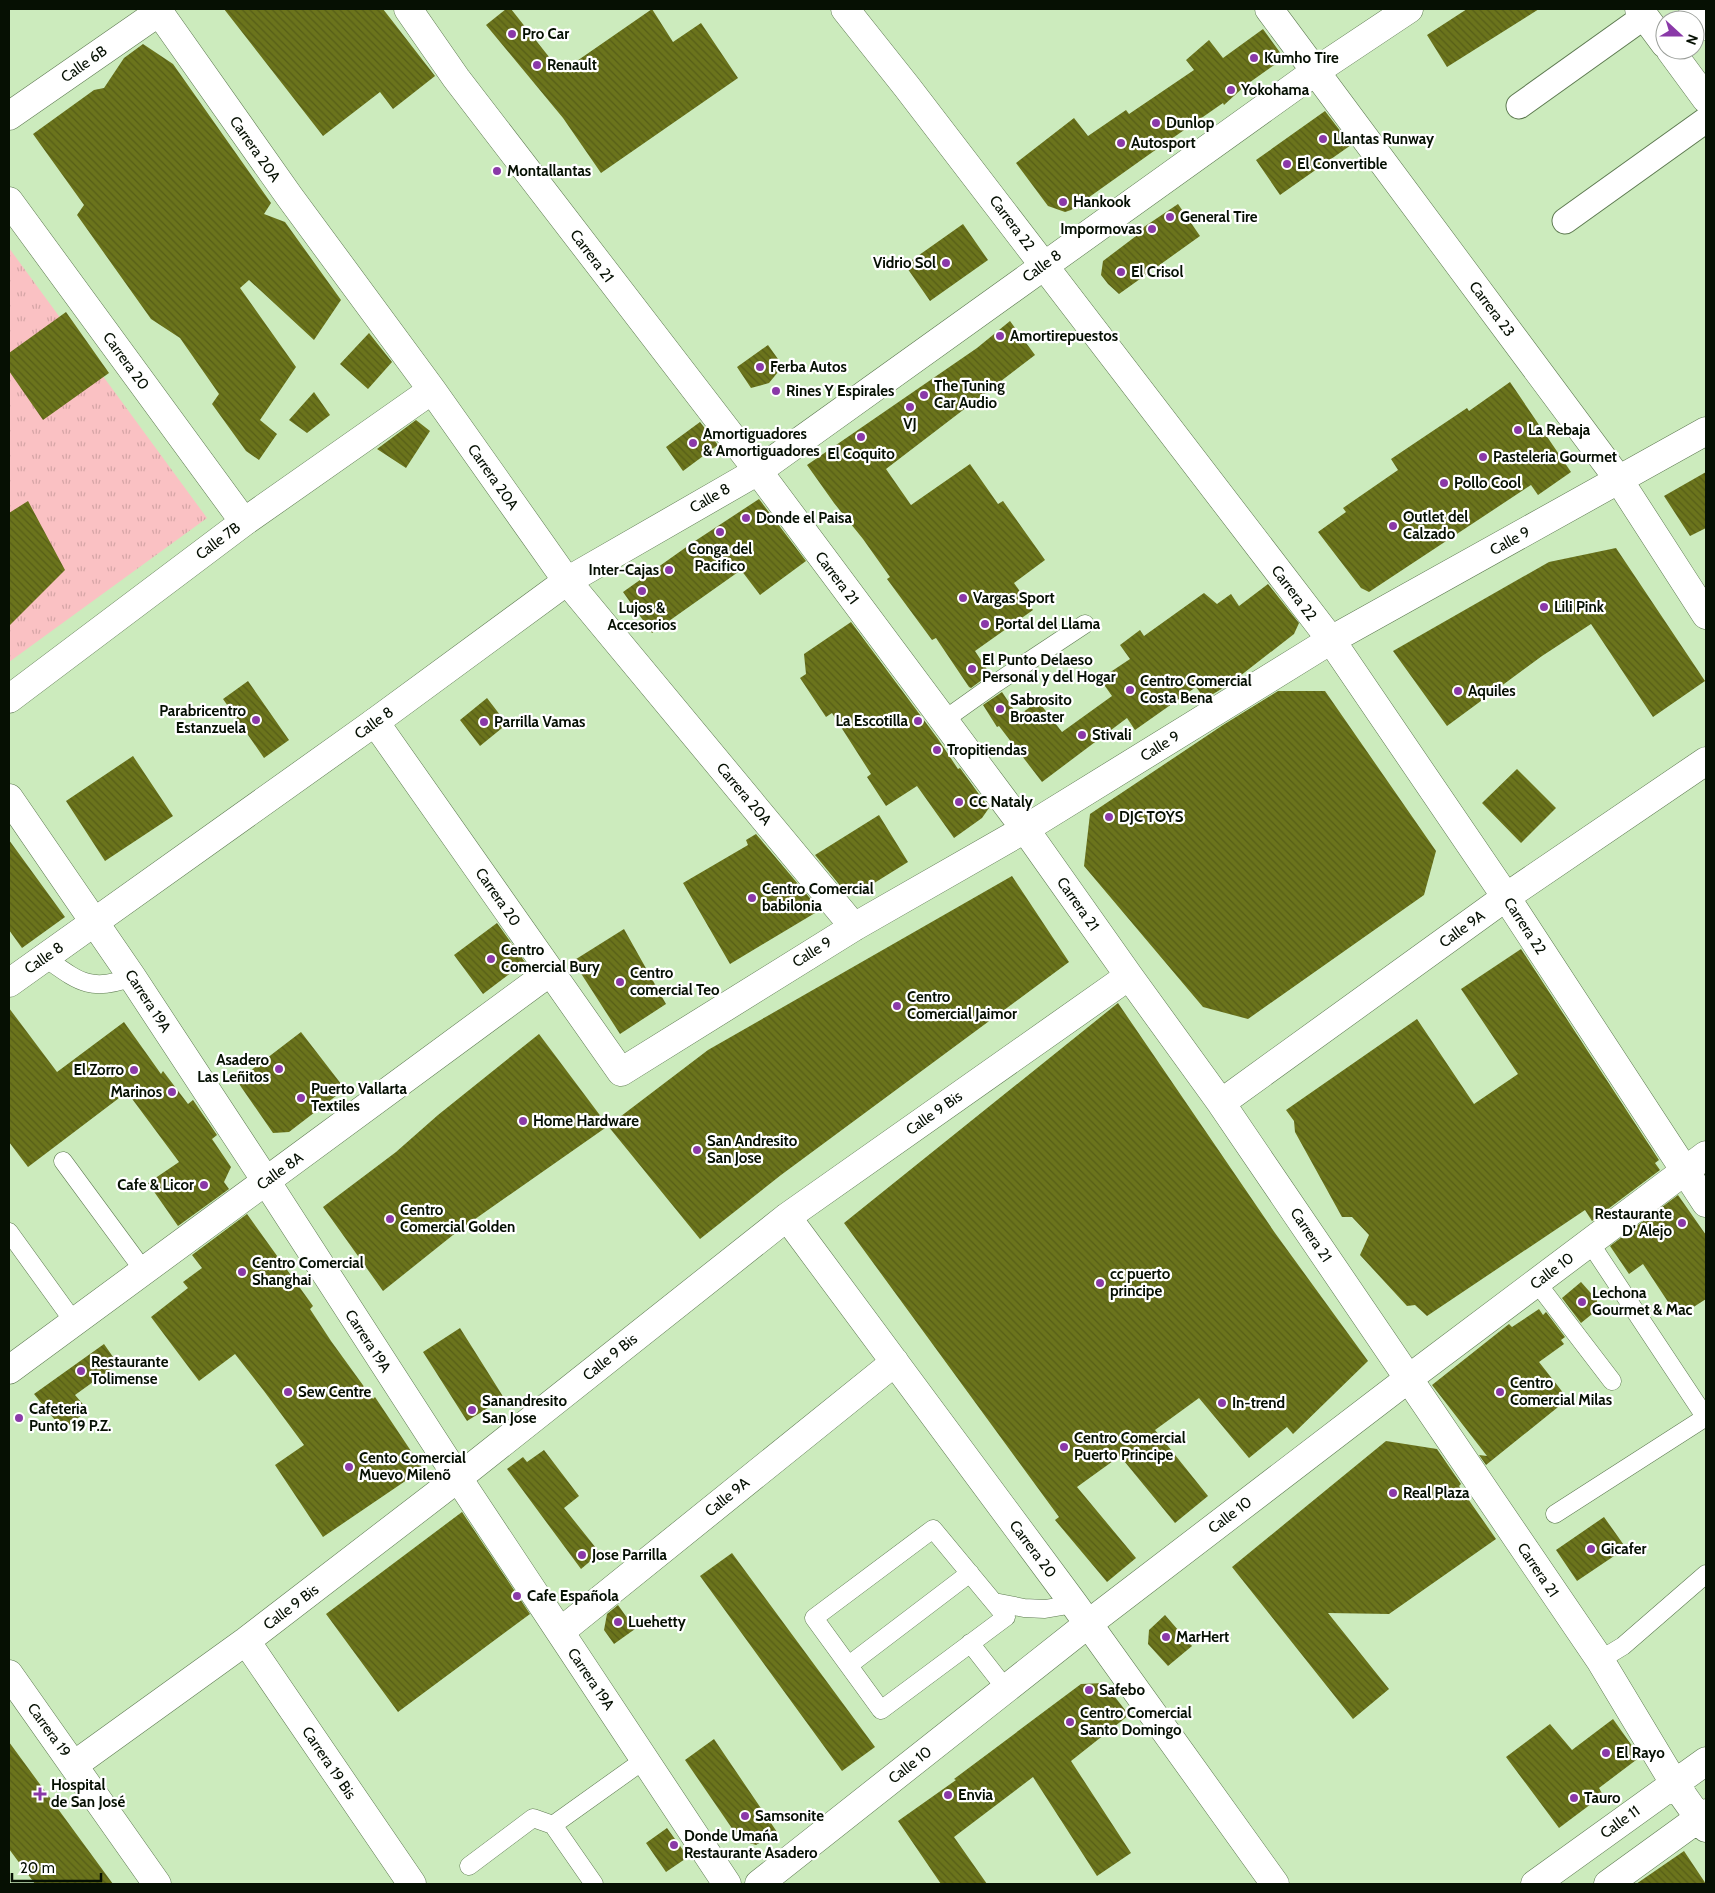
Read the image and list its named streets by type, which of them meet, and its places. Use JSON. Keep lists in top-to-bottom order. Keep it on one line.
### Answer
{"streets":{"street":["Calle 6B","Carrera 20A","Carrera 22","Carrera 21","Calle 8","Carrera 23","Carrera 20","Calle 7B","Calle 9","Calle 9A","Carrera 19A","Calle 9 Bis","Calle 8A","Calle 10","Carrera 19","Carrera 19 Bis","Calle 11"]},"crossings":[["Calle 6B","Carrera 20A"],["Carrera 20A","Calle 8"],["Carrera 20A","Calle 7B"],["Carrera 20A","Calle 9"],["Carrera 22","Calle 8"],["Carrera 22","Calle 9"],["Carrera 22","Calle 9A"],["Carrera 22","Calle 10"],["Carrera 21","Calle 8"],["Carrera 21","Calle 9"],["Carrera 21","Calle 9A"],["Carrera 21","Calle 9 Bis"],["Carrera 21","Calle 10"],["Carrera 21","Calle 11"],["Calle 8","Carrera 23"],["Calle 8","Carrera 20"],["Calle 8","Carrera 19A"],["Carrera 23","Calle 9"],["Carrera 20","Calle 7B"],["Carrera 20","Calle 9"],["Carrera 20","Calle 9A"],["Carrera 20","Calle 9 Bis"],["Carrera 20","Calle 8A"],["Carrera 20","Calle 10"],["Calle 9A","Carrera 19A"],["Carrera 19A","Calle 9 Bis"],["Carrera 19A","Calle 8A"],["Calle 9 Bis","Carrera 19"],["Calle 9 Bis","Carrera 19 Bis"]],"places":{"other":["Pro Car","Kumho Tire","Renault","Yokohama","Dunlop","Llantas Runway","Autosport","El Convertible","Montallantas","Hankook","General Tire","Impormovas","Vidrio Sol","El Crisol","Amortirepuestos","Ferba Autos","Rines Y Espirales","The Tuning Car Audio","VJ","La Rebaja","El Coquito","Amortiguadores & Amortiguadores","Pasteleria Gourmet","Pollo Cool","Donde el Paisa","Outlet del Calzado","Conga del Pacifico","Inter-Cajas","Lujos & Accesorios","Vargas Sport","Lili Pink","Portal del Llama","El Punto Delaeso Personal y del Hogar","Centro Comercial Costa Bena","Aquiles","Sabrosito Broaster","Parabricentro Estanzuela","La Escotilla","Parrilla Vamas","Stivali","Tropitiendas","CC Nataly","DJC TOYS","Centro Comercial babilonia","Centro Comercial Bury","Centro comercial Teo","Centro Comercial Jaimor","Asadero Las Leñitos","El Zorro","Marinos","Puerto Vallarta Textiles","Home Hardware","San Andresito San Jose","Cafe & Licor","Centro Comercial Golden","Restaurante D' Alejo","Centro Comercial Shanghai","cc puerto principe","Lechona Gourmet & Mac","Restaurante Tolimense","Sew Centre","Centro Comercial Milas","In-trend","Sanandresito San Jose","Cafeteria Punto 19 P.Z.","Centro Comercial Puerto Principe","Cento Comercial Muevo Milenõ","Real Plaza","Gicafer","Jose Parrilla","Cafe Española","Luehetty","MarHert","Safebo","Centro Comercial Santo Domingo","El Rayo","Envia","Tauro","Samsonite","Donde Umańa Restaurante Asadero"],"health":["Hospital de San José"]},"scale_bar":"20 m","north":"right"}
